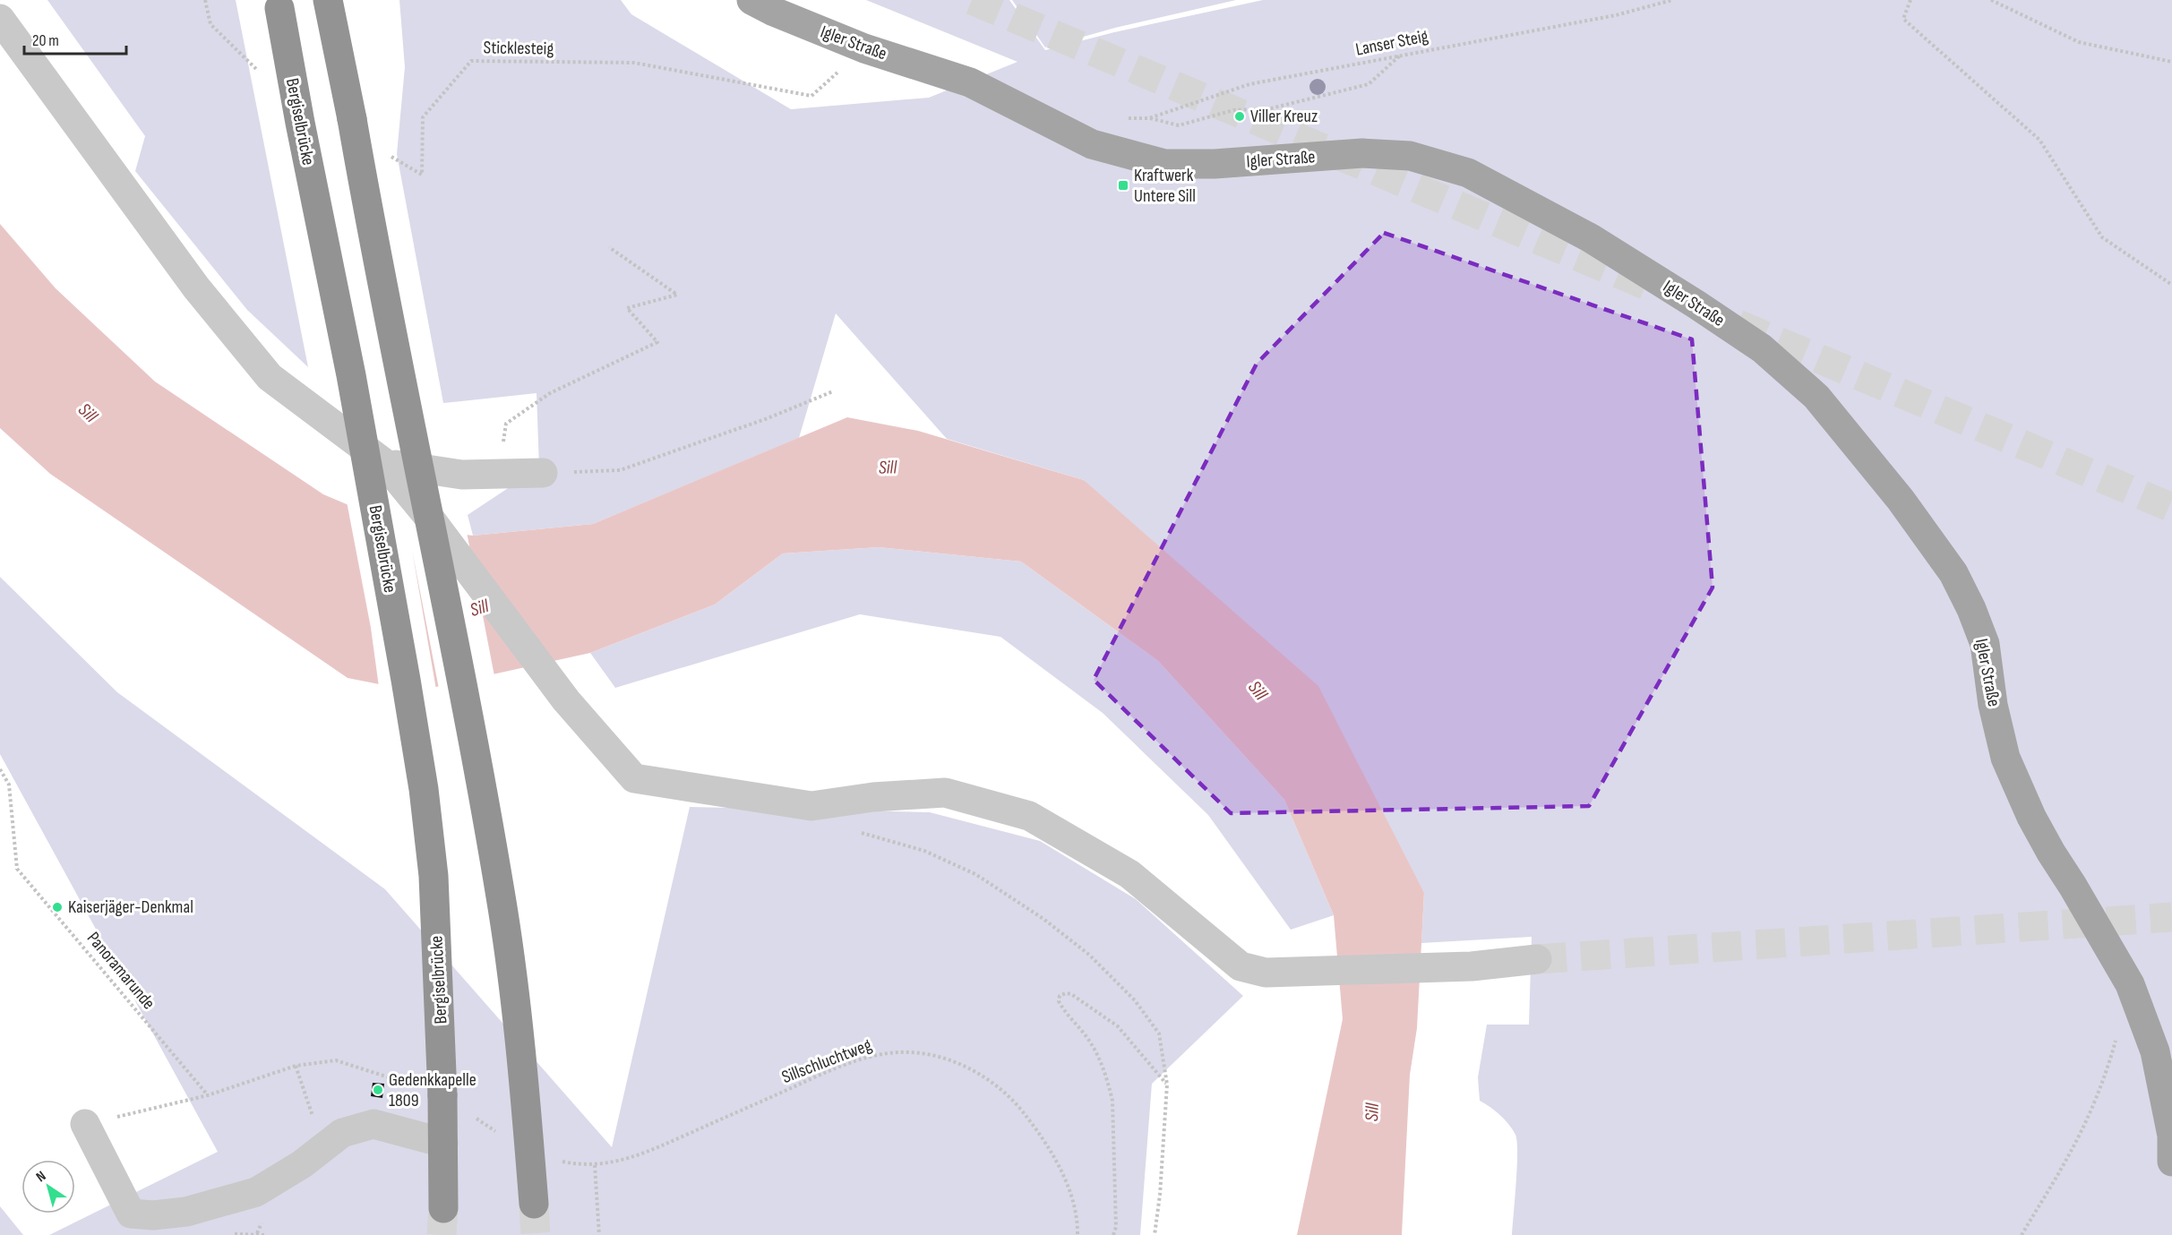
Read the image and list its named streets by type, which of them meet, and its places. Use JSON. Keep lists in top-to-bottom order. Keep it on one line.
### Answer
{"streets":{"highway":["Bergiselbrücke"],"main road":["Igler Straße"],"path":["Lanser Steig","Sticklesteig","Panoramarunde","Sillschluchtweg"]},"crossings":[["Igler Straße","Sticklesteig"]],"water":["Sill"],"places":{"other":["Viller Kreuz","Kaiserjäger-Denkmal","Gedenkkapelle 1809"],"transit":["Kraftwerk Untere Sill"]},"scale_bar":"20 m","north":"top left"}
